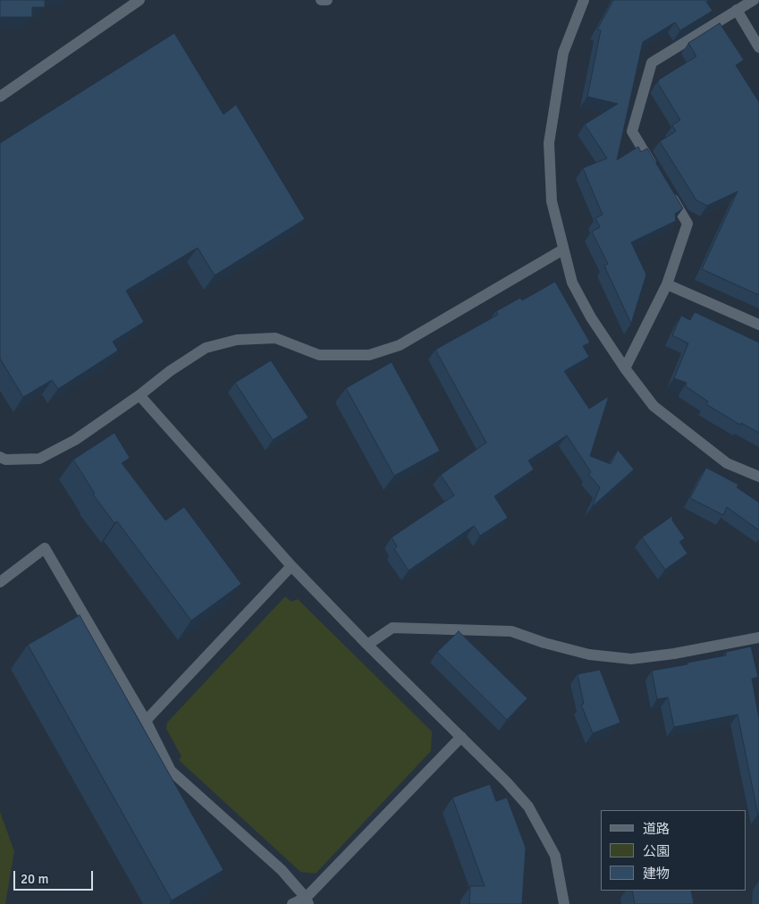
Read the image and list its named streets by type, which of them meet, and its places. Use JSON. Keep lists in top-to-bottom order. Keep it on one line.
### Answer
{"legend":["道路","公園","建物"],"scale_bar":"20 m"}
